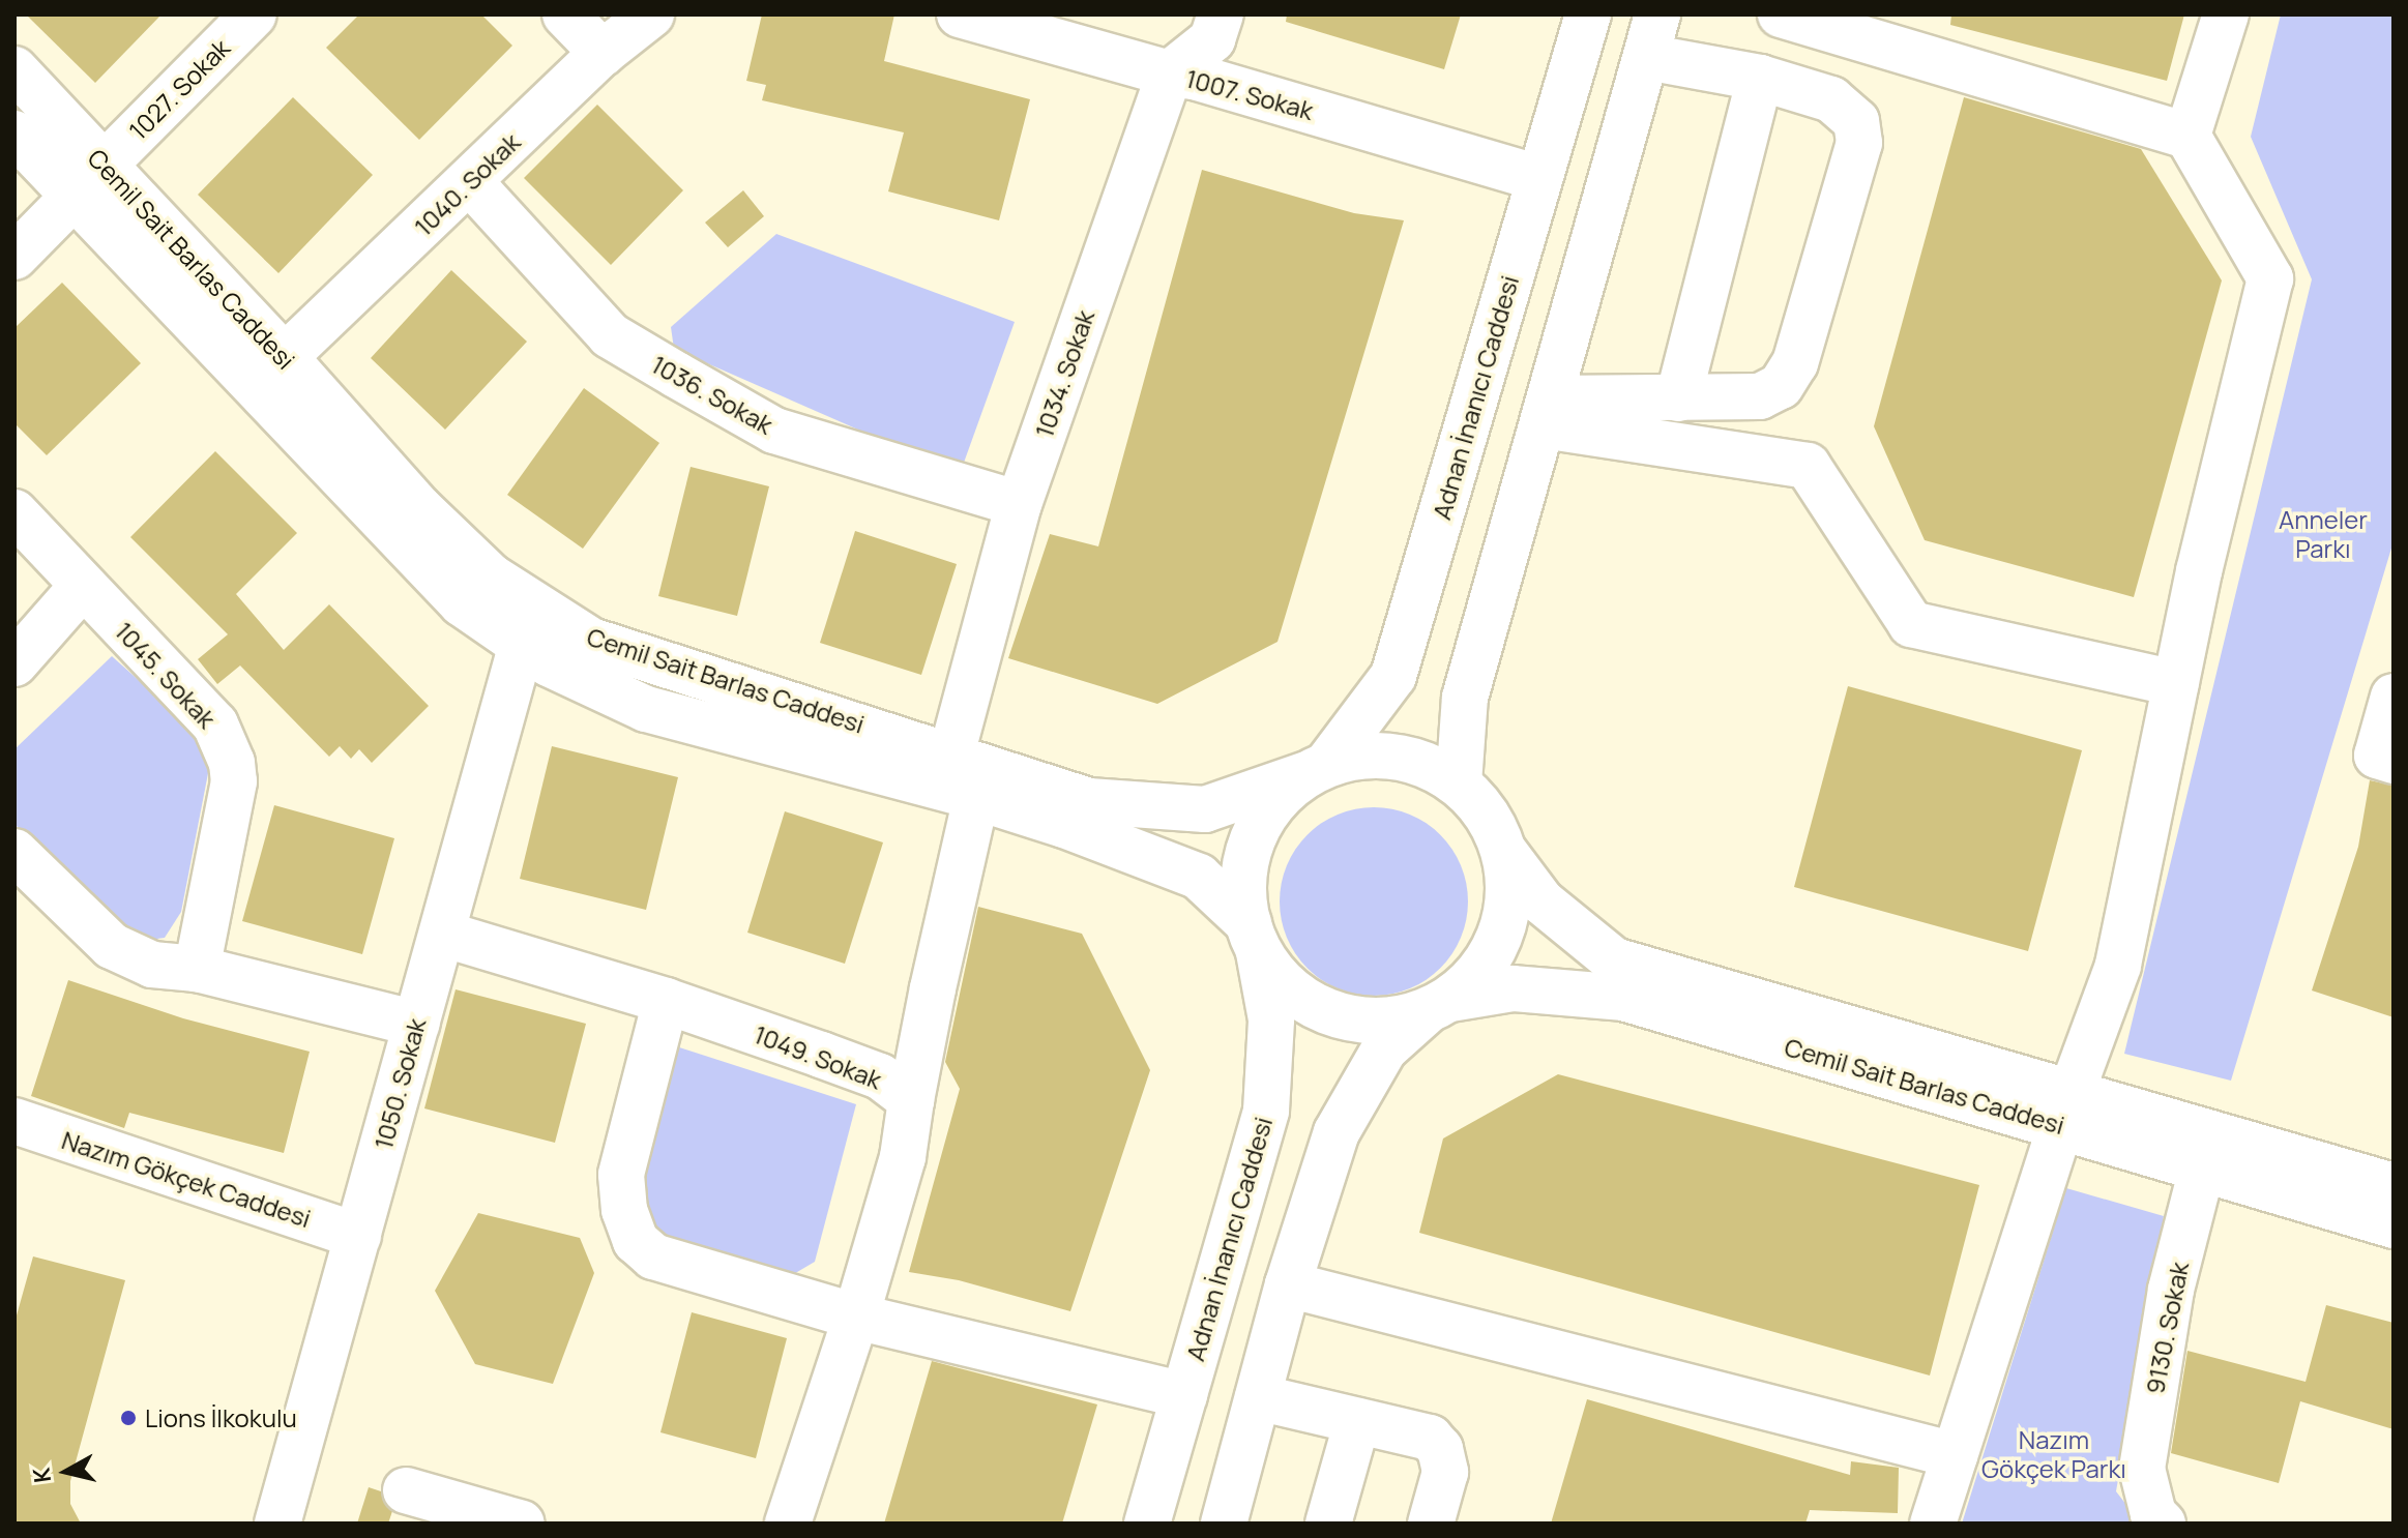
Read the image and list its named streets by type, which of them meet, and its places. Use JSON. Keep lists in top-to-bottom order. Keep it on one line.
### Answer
{"streets":{"street":["1027. Sokak","1007. Sokak","1040. Sokak","Cemil Sait Barlas Caddesi","1034. Sokak","1036. Sokak","Adnan İnanıcı Caddesi","1045. Sokak","1049. Sokak","1050. Sokak","Nazım Gökçek Caddesi","9130. Sokak"]},"crossings":[["1027. Sokak","Cemil Sait Barlas Caddesi"],["1007. Sokak","1034. Sokak"],["1007. Sokak","Adnan İnanıcı Caddesi"],["1040. Sokak","Cemil Sait Barlas Caddesi"],["1040. Sokak","1036. Sokak"],["Cemil Sait Barlas Caddesi","1034. Sokak"],["Cemil Sait Barlas Caddesi","Adnan İnanıcı Caddesi"],["Cemil Sait Barlas Caddesi","1050. Sokak"],["Cemil Sait Barlas Caddesi","9130. Sokak"],["1034. Sokak","1036. Sokak"],["1049. Sokak","1050. Sokak"],["1050. Sokak","Nazım Gökçek Caddesi"]],"parks":["Anneler Parkı","Nazım Gökçek Parkı"],"places":["Lions İlkokulu"],"north":"left"}
